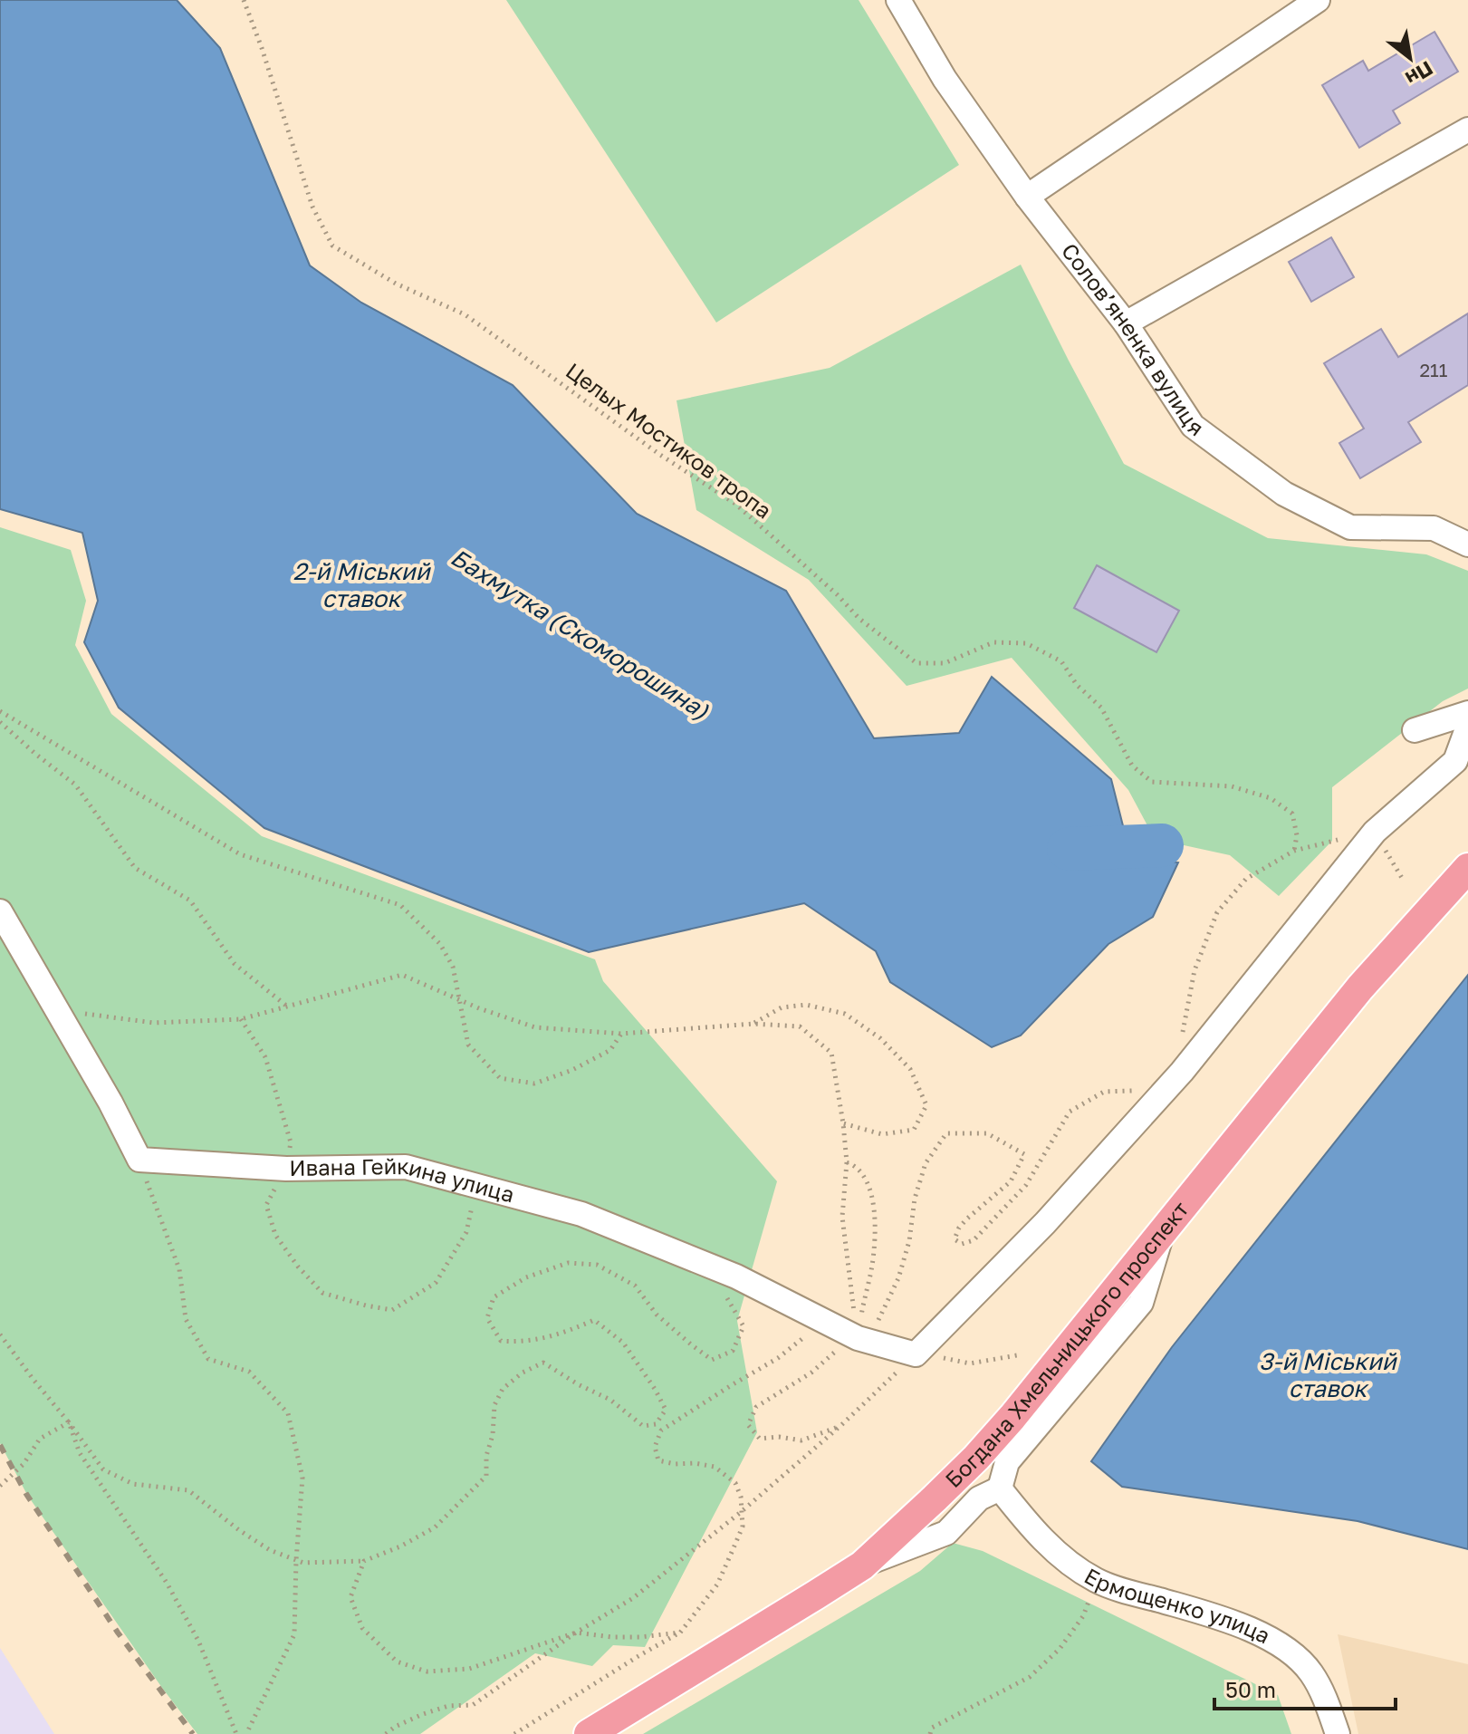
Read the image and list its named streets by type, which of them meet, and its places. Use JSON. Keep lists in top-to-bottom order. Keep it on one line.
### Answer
{"streets":{"main road":["Богдана Хмельницького проспект"],"street":["Солов’яненка вулиця","Ивана Гейкина улица","Ермощенко улица"],"path":["Целых Мостиков тропа"]},"water":["2-й Міський ставок","Бахмутка (Скоморошина)","3-й Міський ставок"],"house_numbers":["211"],"scale_bar":"50 m","north":"bottom right"}
